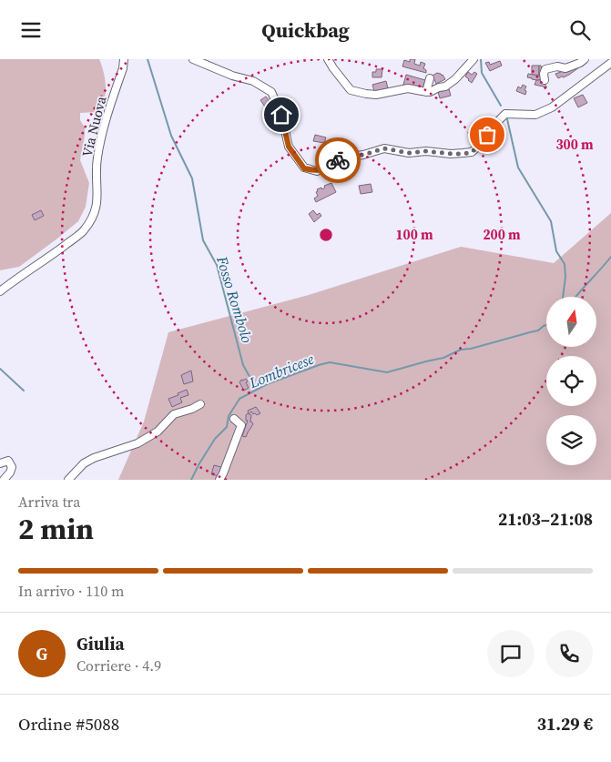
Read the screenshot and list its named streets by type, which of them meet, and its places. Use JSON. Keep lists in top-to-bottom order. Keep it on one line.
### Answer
{"streets":{"street":["Via Nuova"]},"water":["Fosso Rombolo","Lombricese"],"north":"top","page":{"header":"Quickbag","heading":["2 min","Arriva tra","21:03–21:08"],"panel":["Giulia","Corriere · 4.9","Ordine #5088","31.29 €"],"bar":"In arrivo · 110 m","round":"G"},"rings":["300 m","100 m","200 m"]}
